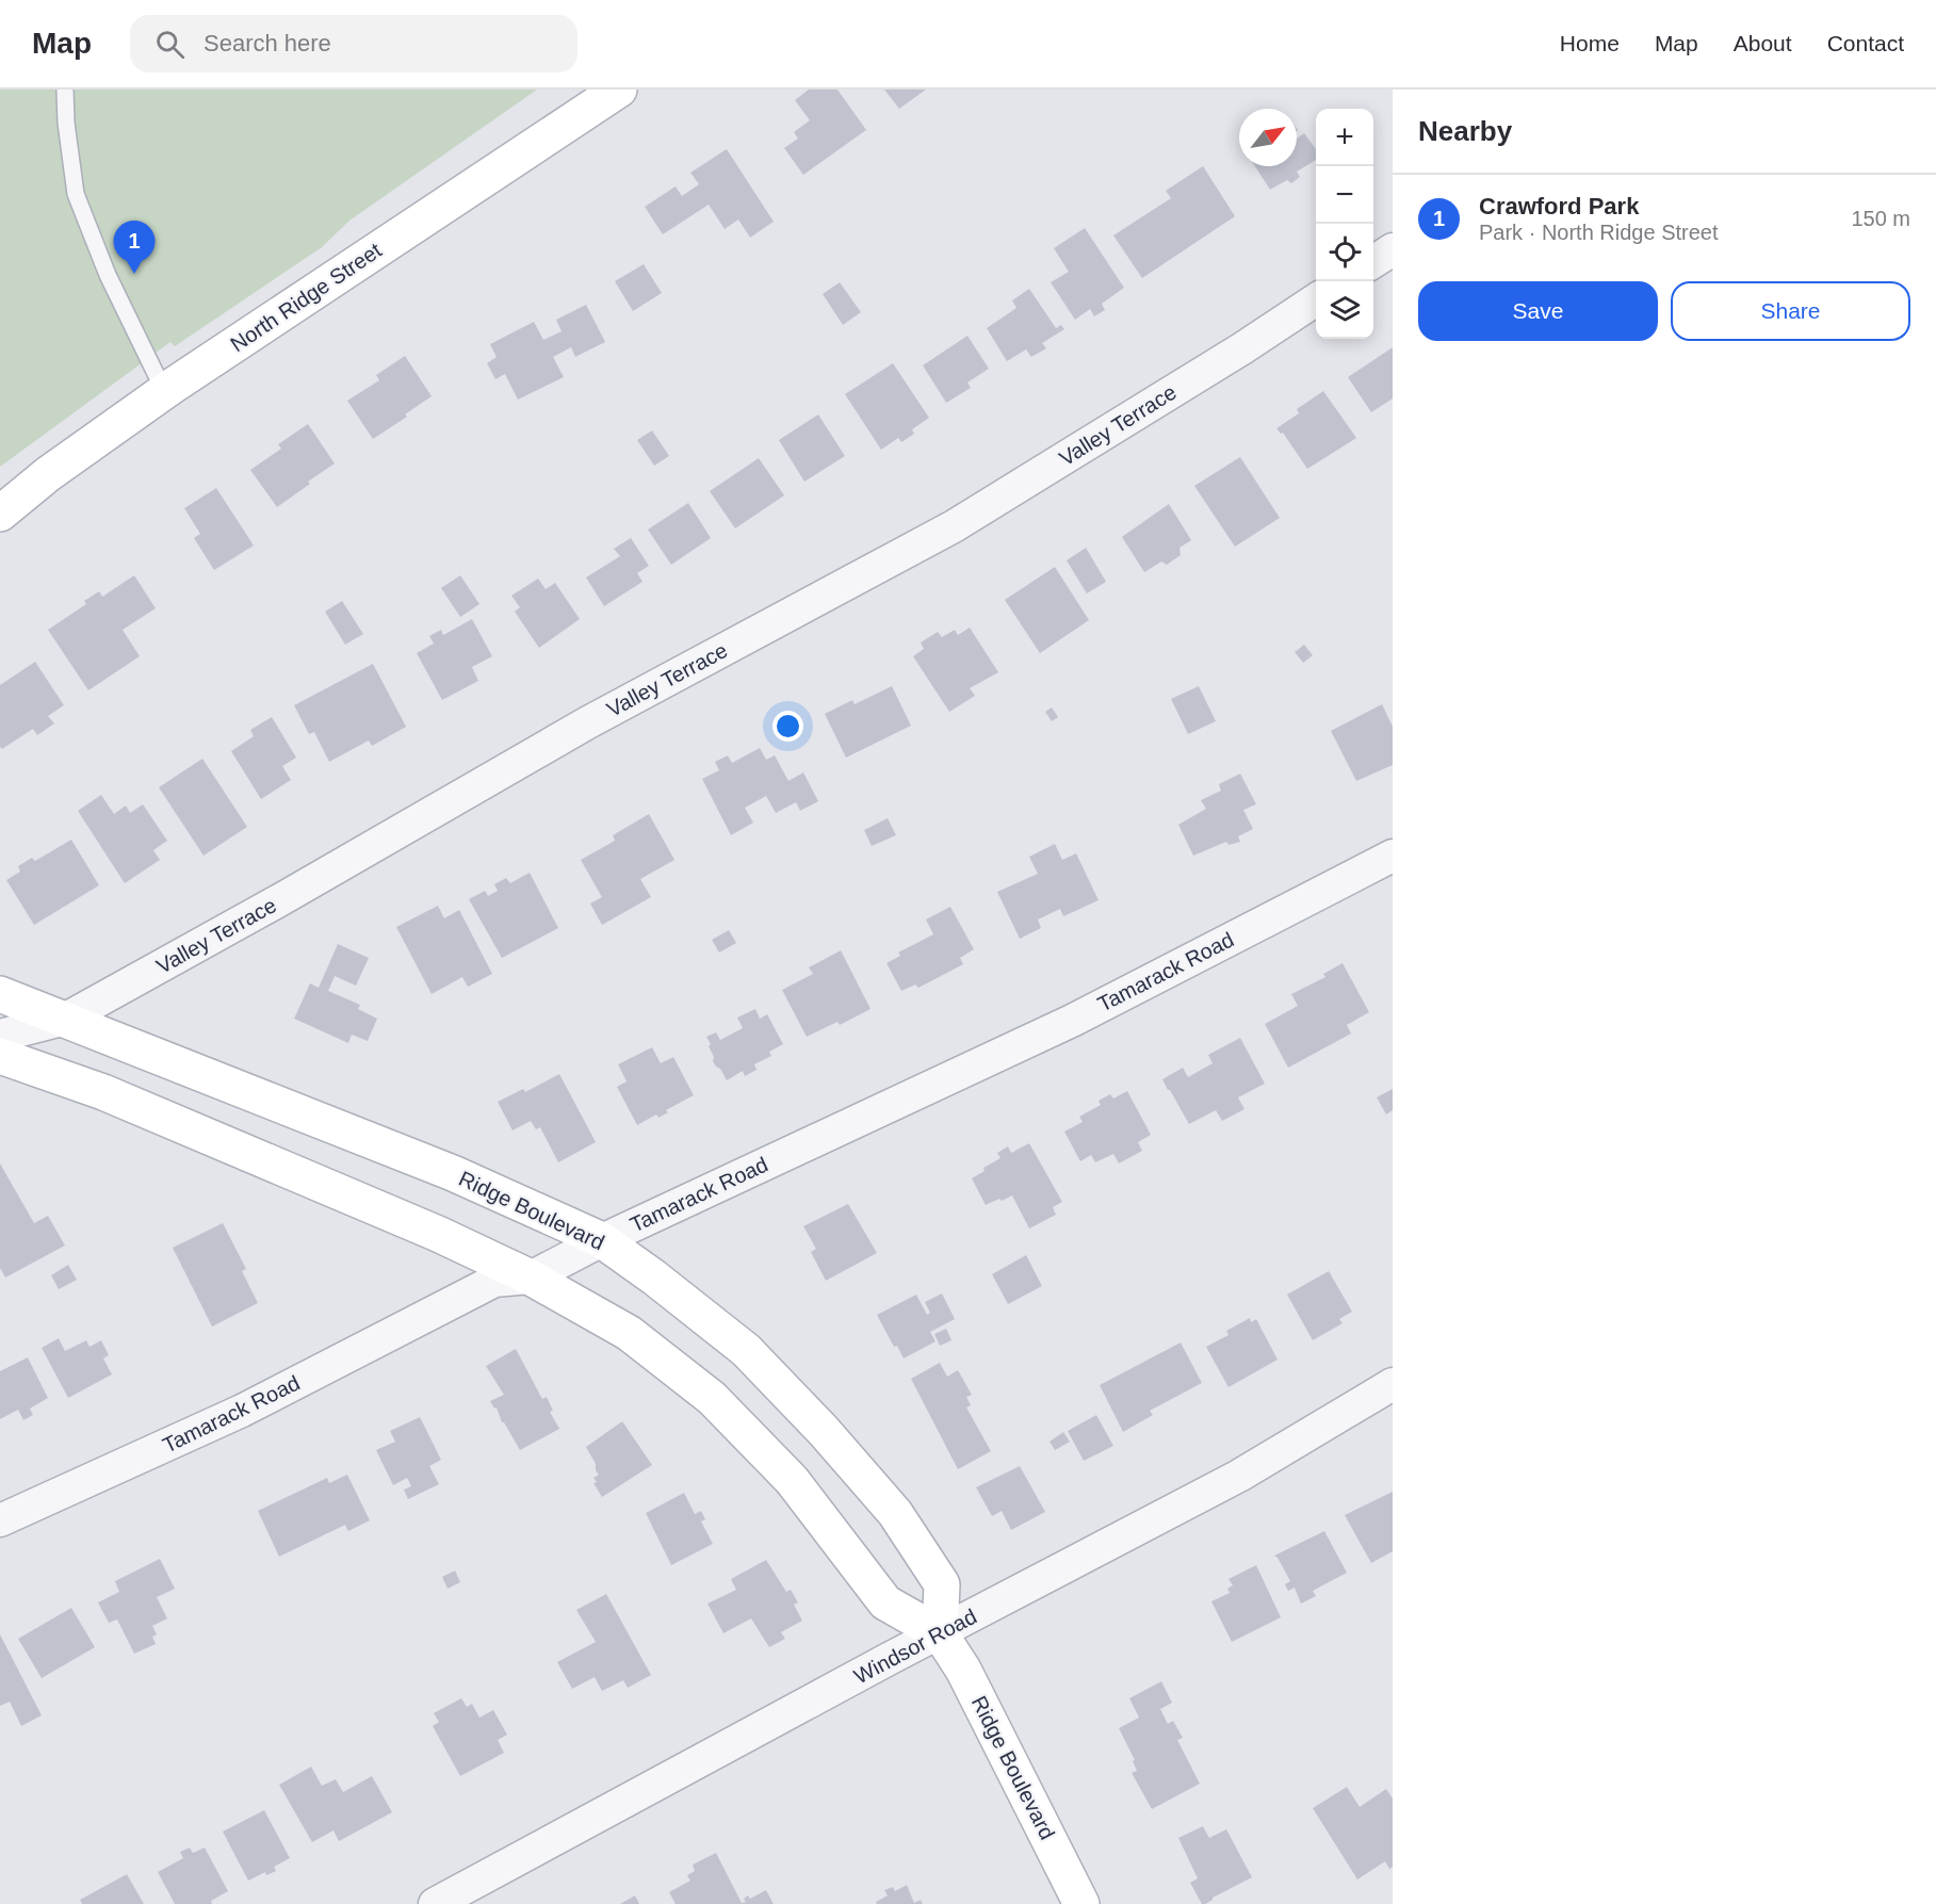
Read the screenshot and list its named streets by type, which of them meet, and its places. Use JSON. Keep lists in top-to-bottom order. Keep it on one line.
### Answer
{"streets":{"street":["North Ridge Street","Valley Terrace","Tamarack Road","Ridge Boulevard","Windsor Road"]},"crossings":[["Valley Terrace","Ridge Boulevard"],["Tamarack Road","Ridge Boulevard"],["Ridge Boulevard","Windsor Road"]],"north":"top right","page":{"header":"Map","search":"Search here","nav":["Home","Map","About","Contact"],"heading":"Nearby","map_buttons":["+","−"],"list":[{"mark":"1","name":"Crawford Park","note":"Park · North Ridge Street","value":"150 m"}],"pins":"1","buttons":["Save","Share"]}}
